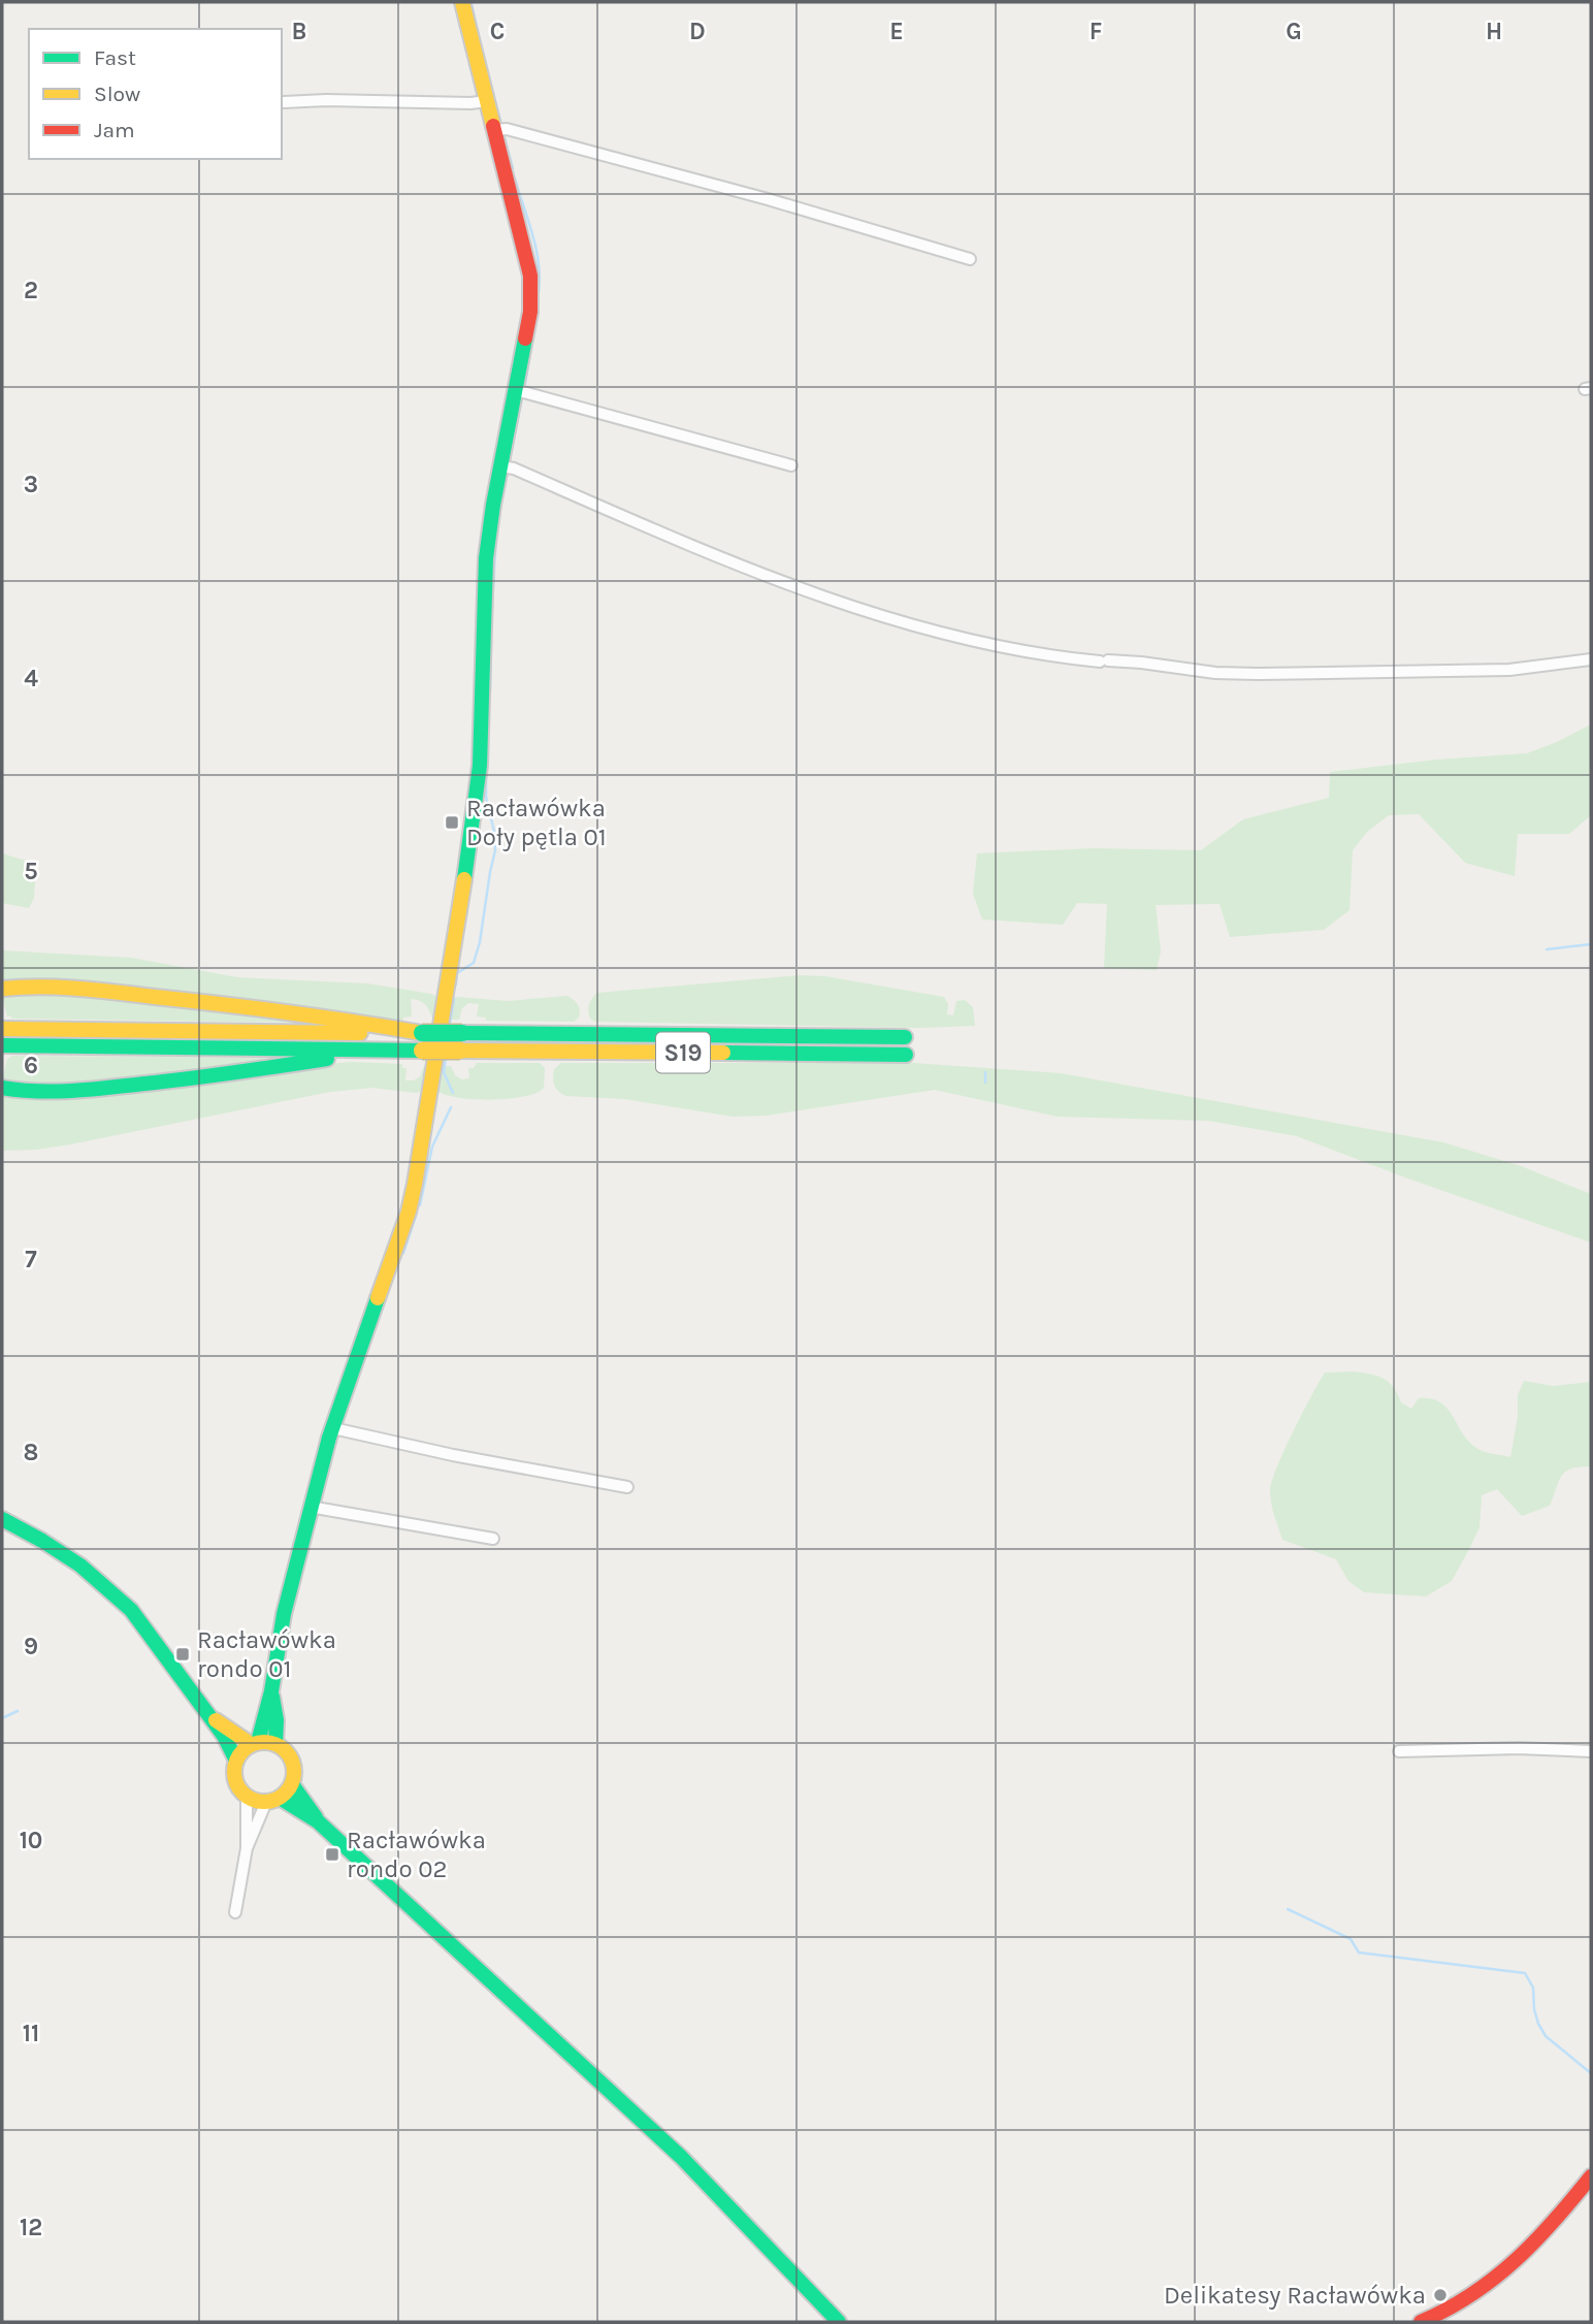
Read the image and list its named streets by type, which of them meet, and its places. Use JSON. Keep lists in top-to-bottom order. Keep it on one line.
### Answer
{"streets":{"main road":["S19"]},"places":{"transit":["Racławówka Doły pętla 01","Racławówka rondo 01","Racławówka rondo 02"],"other":["Delikatesy Racławówka"]},"legend":["Fast","Slow","Jam"],"grid":{"columns":["B","C","D","E","F","G","H"],"rows":["2","3","4","5","6","7","8","9","10","11","12"]}}
